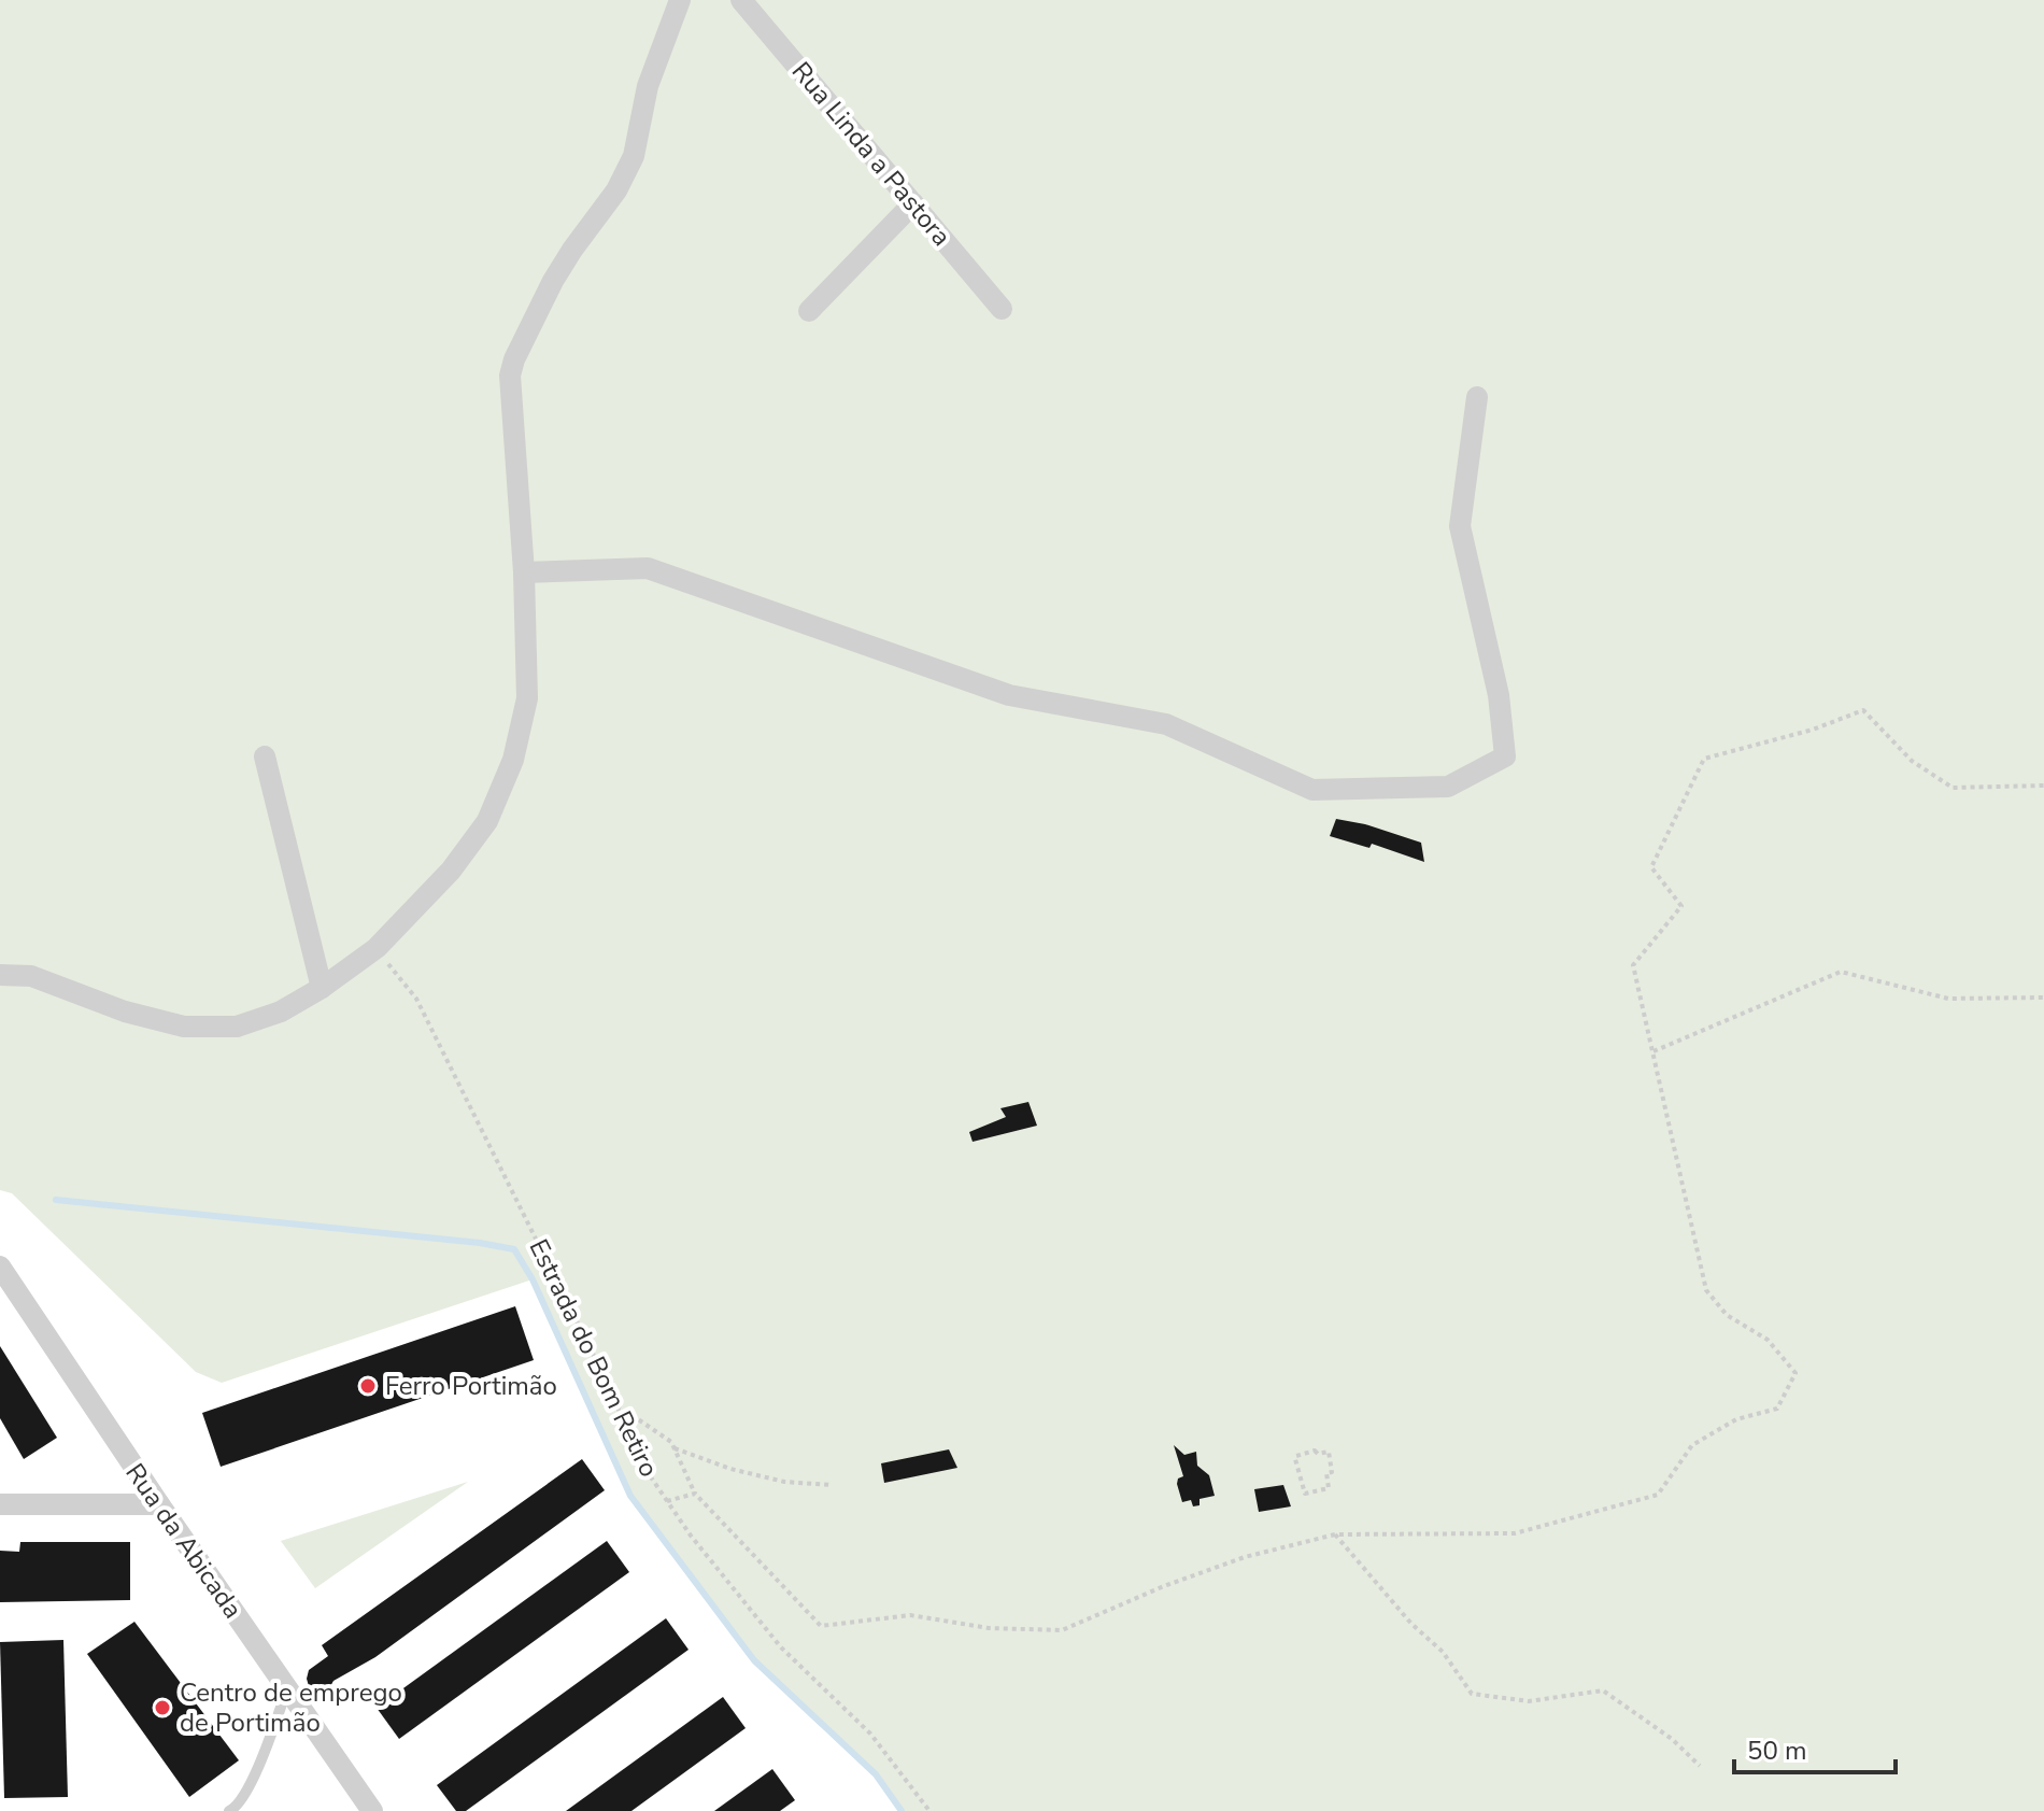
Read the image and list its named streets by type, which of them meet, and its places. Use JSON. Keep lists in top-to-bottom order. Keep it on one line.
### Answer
{"streets":{"street":["Rua Linda a Pastora","Rua da Abicada"],"path":["Estrada do Bom Retiro"]},"places":["Ferro Portimão","Centro de emprego de Portimão"],"scale_bar":"50 m"}
